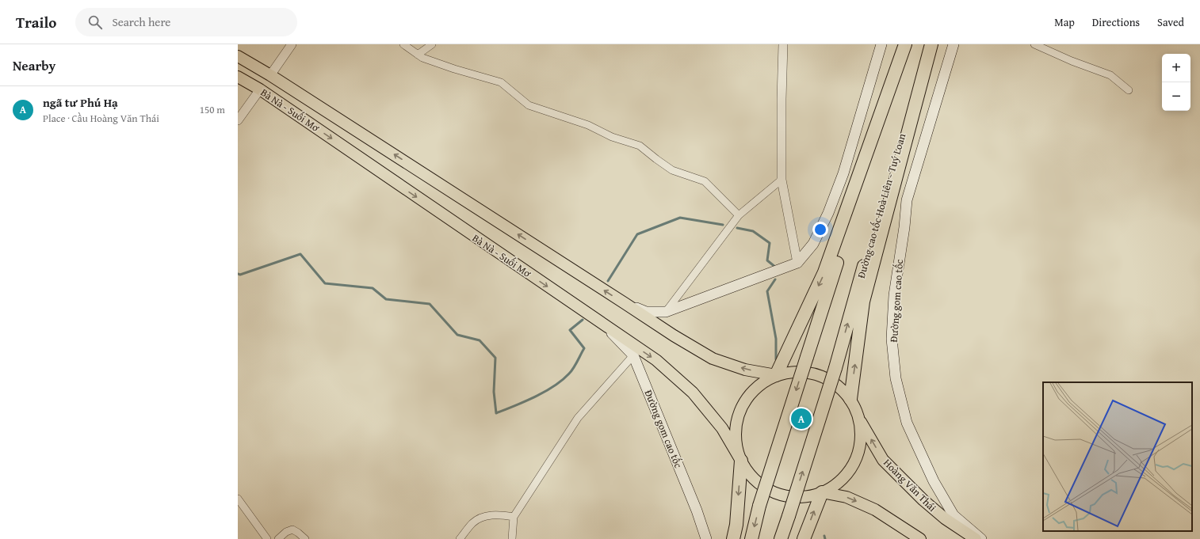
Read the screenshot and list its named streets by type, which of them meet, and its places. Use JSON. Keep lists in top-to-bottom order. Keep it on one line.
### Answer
{"streets":{"highway":["Đường cao tốc Hoà Liên - Tuý Loan"],"main road":["Bà Nà - Suối Mơ","Đường gom cao tốc","Hoàng Văn Thái"]},"crossings":[["Bà Nà - Suối Mơ","Đường gom cao tốc"],["Bà Nà - Suối Mơ","Hoàng Văn Thái"]],"page":{"header":"Trailo","search":"Search here","nav":["Map","Directions","Saved"],"heading":"Nearby","map_buttons":["+","−"],"list":[{"mark":"A","name":"ngã tư Phú Hạ","note":"Place · Cầu Hoàng Văn Thái","value":"150 m"}],"pins":"A"}}
